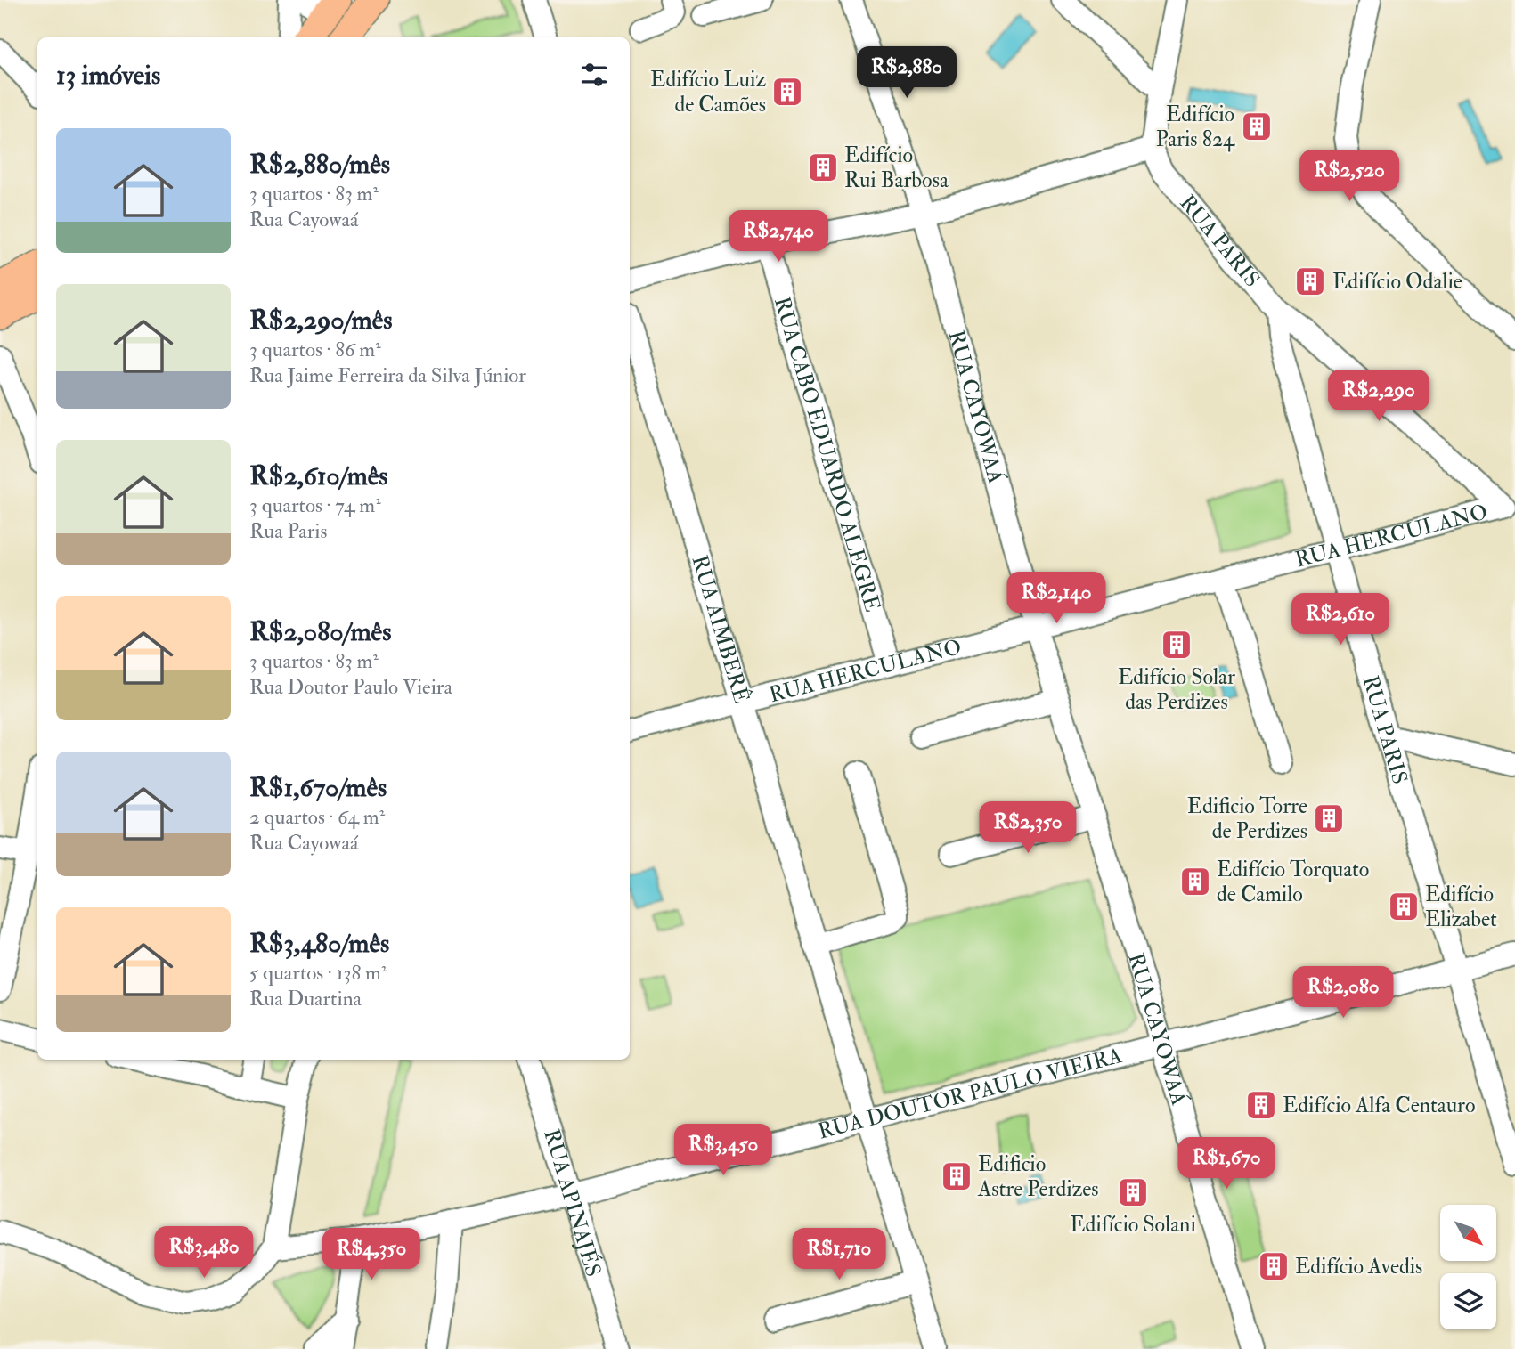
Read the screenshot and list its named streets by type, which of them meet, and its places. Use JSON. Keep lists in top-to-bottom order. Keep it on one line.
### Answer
{"streets":{"street":["RUA PARIS","RUA CAYOWAÁ","RUA CABO EDUARDO ALEGRE","RUA HERCULANO","RUA AIMBERÊ","RUA DOUTOR PAULO VIEIRA","RUA APINAJÉS"]},"crossings":[["RUA PARIS","RUA HERCULANO"],["RUA PARIS","RUA DOUTOR PAULO VIEIRA"],["RUA CAYOWAÁ","RUA HERCULANO"],["RUA CAYOWAÁ","RUA DOUTOR PAULO VIEIRA"],["RUA CABO EDUARDO ALEGRE","RUA HERCULANO"],["RUA HERCULANO","RUA AIMBERÊ"],["RUA AIMBERÊ","RUA DOUTOR PAULO VIEIRA"],["RUA DOUTOR PAULO VIEIRA","RUA APINAJÉS"]],"places":{"building":["Edifício Luiz de Camões","Edifício Paris 824","Edifício Rui Barbosa","Edifício Odalie","Edifício Solar das Perdizes","Edificio Torre de Perdizes","Edifício Torquato de Camilo","Edifício Elizabet","Edifício Alfa Centauro","Edificio Astre Perdizes","Edifício Solani","Edifício Avedis"]},"north":"bottom right","page":{"heading":"13 imóveis","price":["R$2,880","R$2,520","R$2,740","R$2,290","R$2,140","R$2,610","R$2,350","R$2,080","R$3,450","R$1,670","R$3,480","R$4,350","R$1,710"],"list":[{"name":"R$2,880/mês","note":"3 quartos · 83 m² · Rua Cayowaá"},{"name":"R$2,290/mês","note":"3 quartos · 86 m² · Rua Jaime Ferreira da Silva Júnior"},{"name":"R$2,610/mês","note":"3 quartos · 74 m² · Rua Paris"},{"name":"R$2,080/mês","note":"3 quartos · 83 m² · Rua Doutor Paulo Vieira"},{"name":"R$1,670/mês","note":"2 quartos · 64 m² · Rua Cayowaá"},{"name":"R$3,480/mês","note":"5 quartos · 138 m² · Rua Duartina"}]}}
